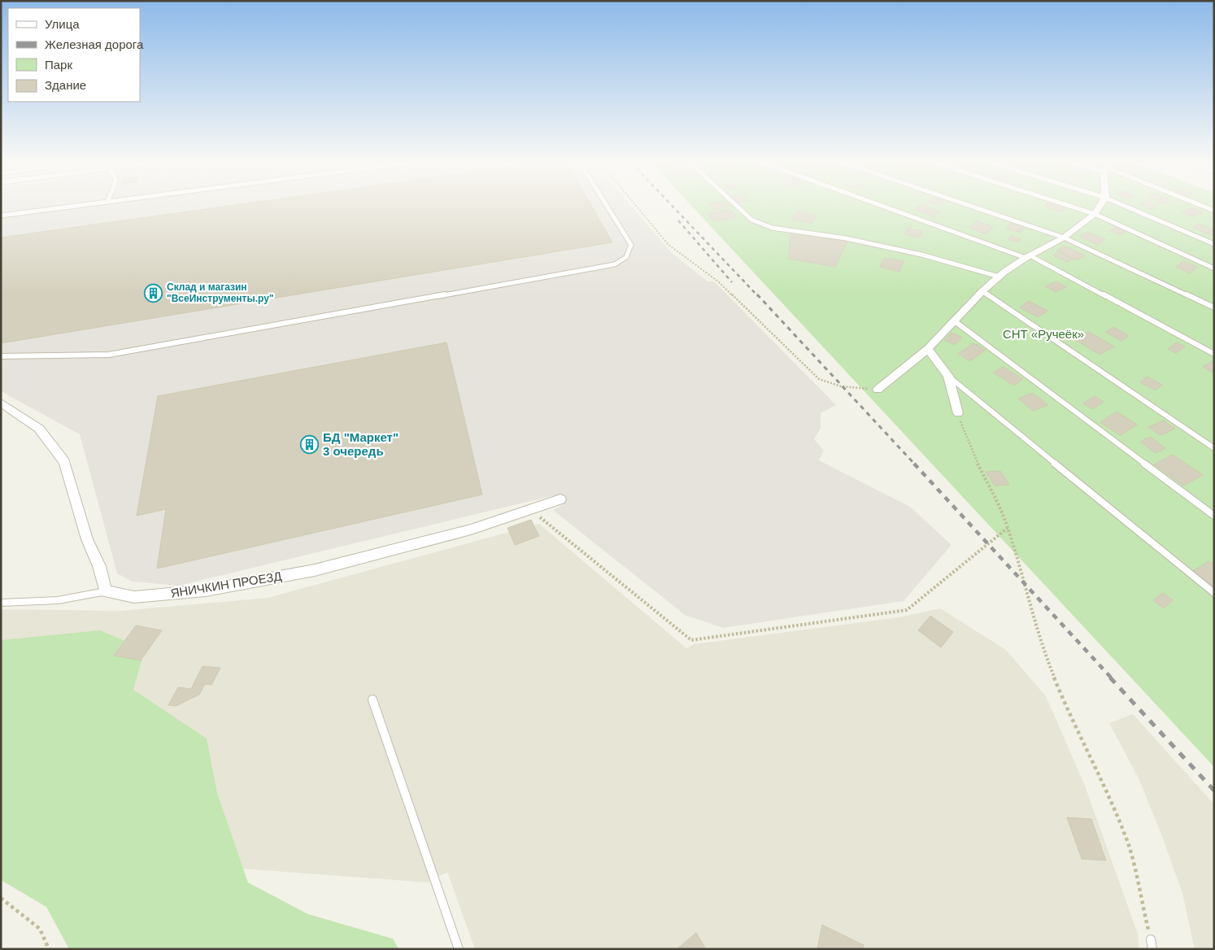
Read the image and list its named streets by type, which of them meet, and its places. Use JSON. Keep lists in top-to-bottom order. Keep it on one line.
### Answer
{"streets":{"street":["ЯНИЧКИН ПРОЕЗД"]},"parks":["СНТ «Ручеёк»"],"places":{"building":["Склад и магазин \"ВсеИнструменты.ру\"","БД \"Маркет\" 3 очередь"]},"legend":["Улица","Железная дорога","Парк","Здание"]}
